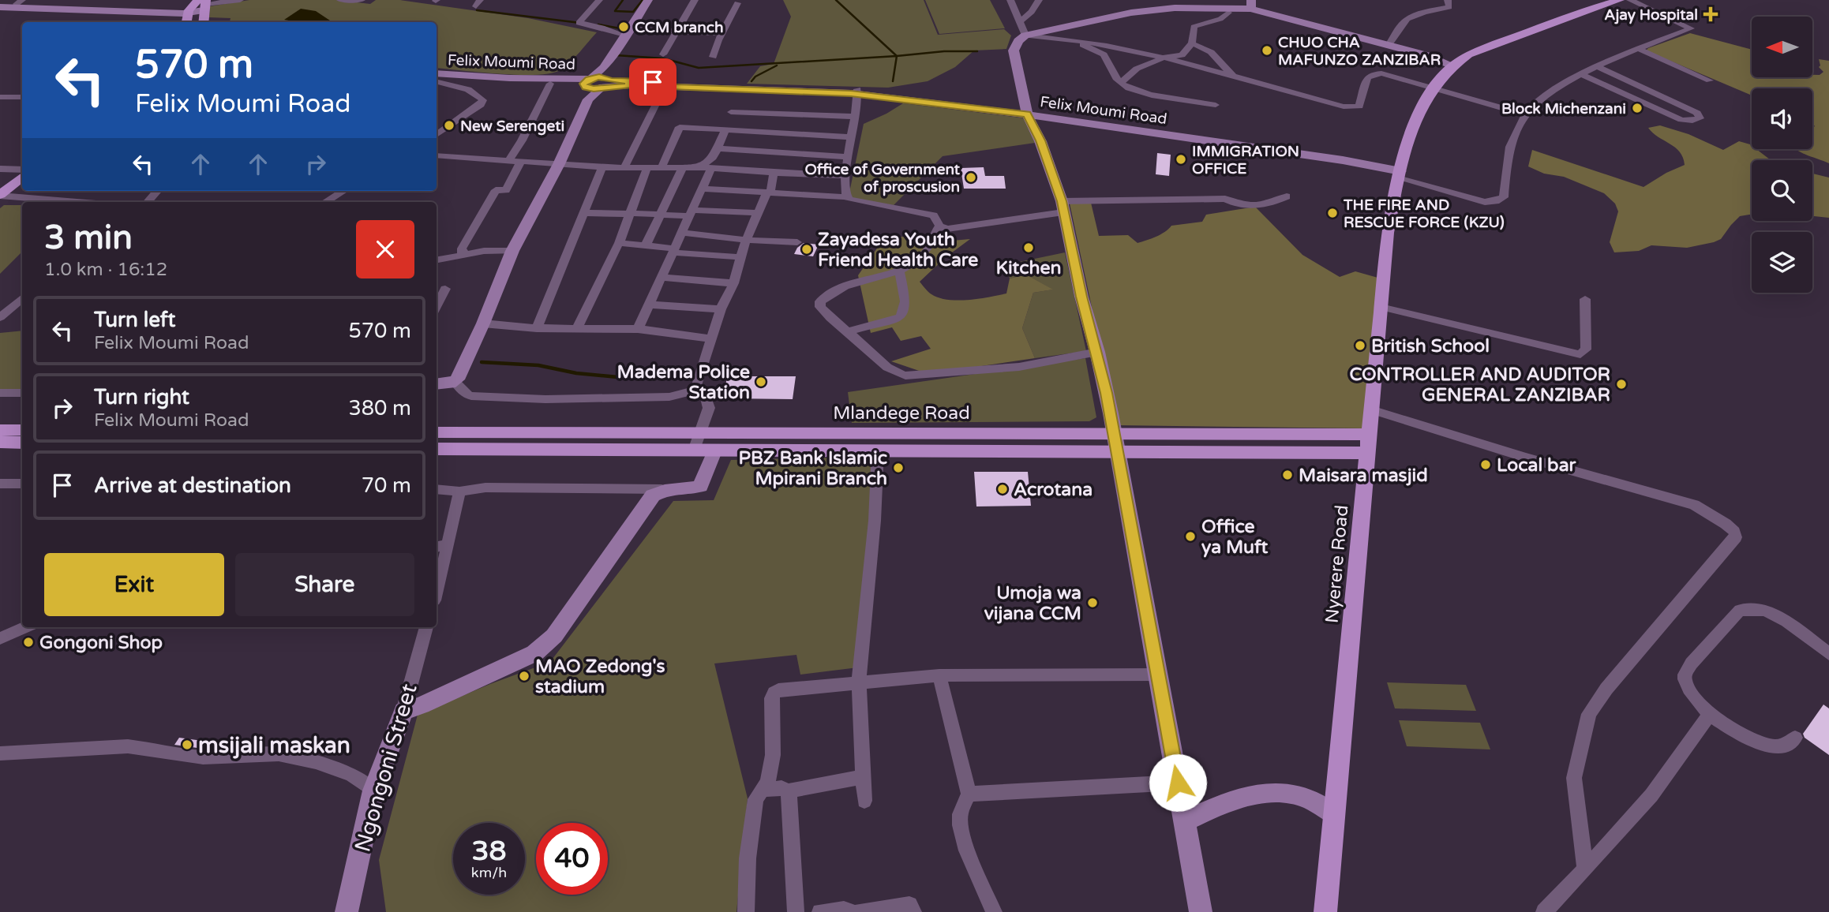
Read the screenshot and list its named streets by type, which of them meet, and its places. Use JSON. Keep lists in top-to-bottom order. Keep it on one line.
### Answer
{"streets":{"main road":["Mlandege Road","Nyerere Road"],"street":["Felix Moumi Road","Ngongoni Street"]},"crossings":[["Felix Moumi Road","Nyerere Road"],["Mlandege Road","Nyerere Road"]],"places":{"health":["Ajay Hospital"],"other":["CCM branch","CHUO CHA MAFUNZO ZANZIBAR","Block Michenzani","New Serengeti","IMMIGRATION OFFICE","Office of Government of proscusion","THE FIRE AND RESCUE FORCE (KZU)","Kitchen","Zayadesa Youth Friend Health Care","British School","Madema Police Station","CONTROLLER AND AUDITOR GENERAL ZANZIBAR","Local bar","PBZ Bank Islamic Mpirani Branch","Maisara masjid","Acrotana","Office ya Muft","Umoja wa vijana CCM","Gongoni Shop","MAO Zedong's stadium","msijali maskan"]},"north":"left","page":{"turn":["570 m","Felix Moumi Road"],"heading":["3 min","1.0 km · 16:12"],"list":[{"name":"Turn left","note":"Felix Moumi Road","value":"570 m"},{"name":"Turn right","note":"Felix Moumi Road","value":"380 m"},{"name":"Arrive at destination","value":"70 m"}],"buttons":["Exit","Share"],"speed":"38 km/h","limit":"40"}}
